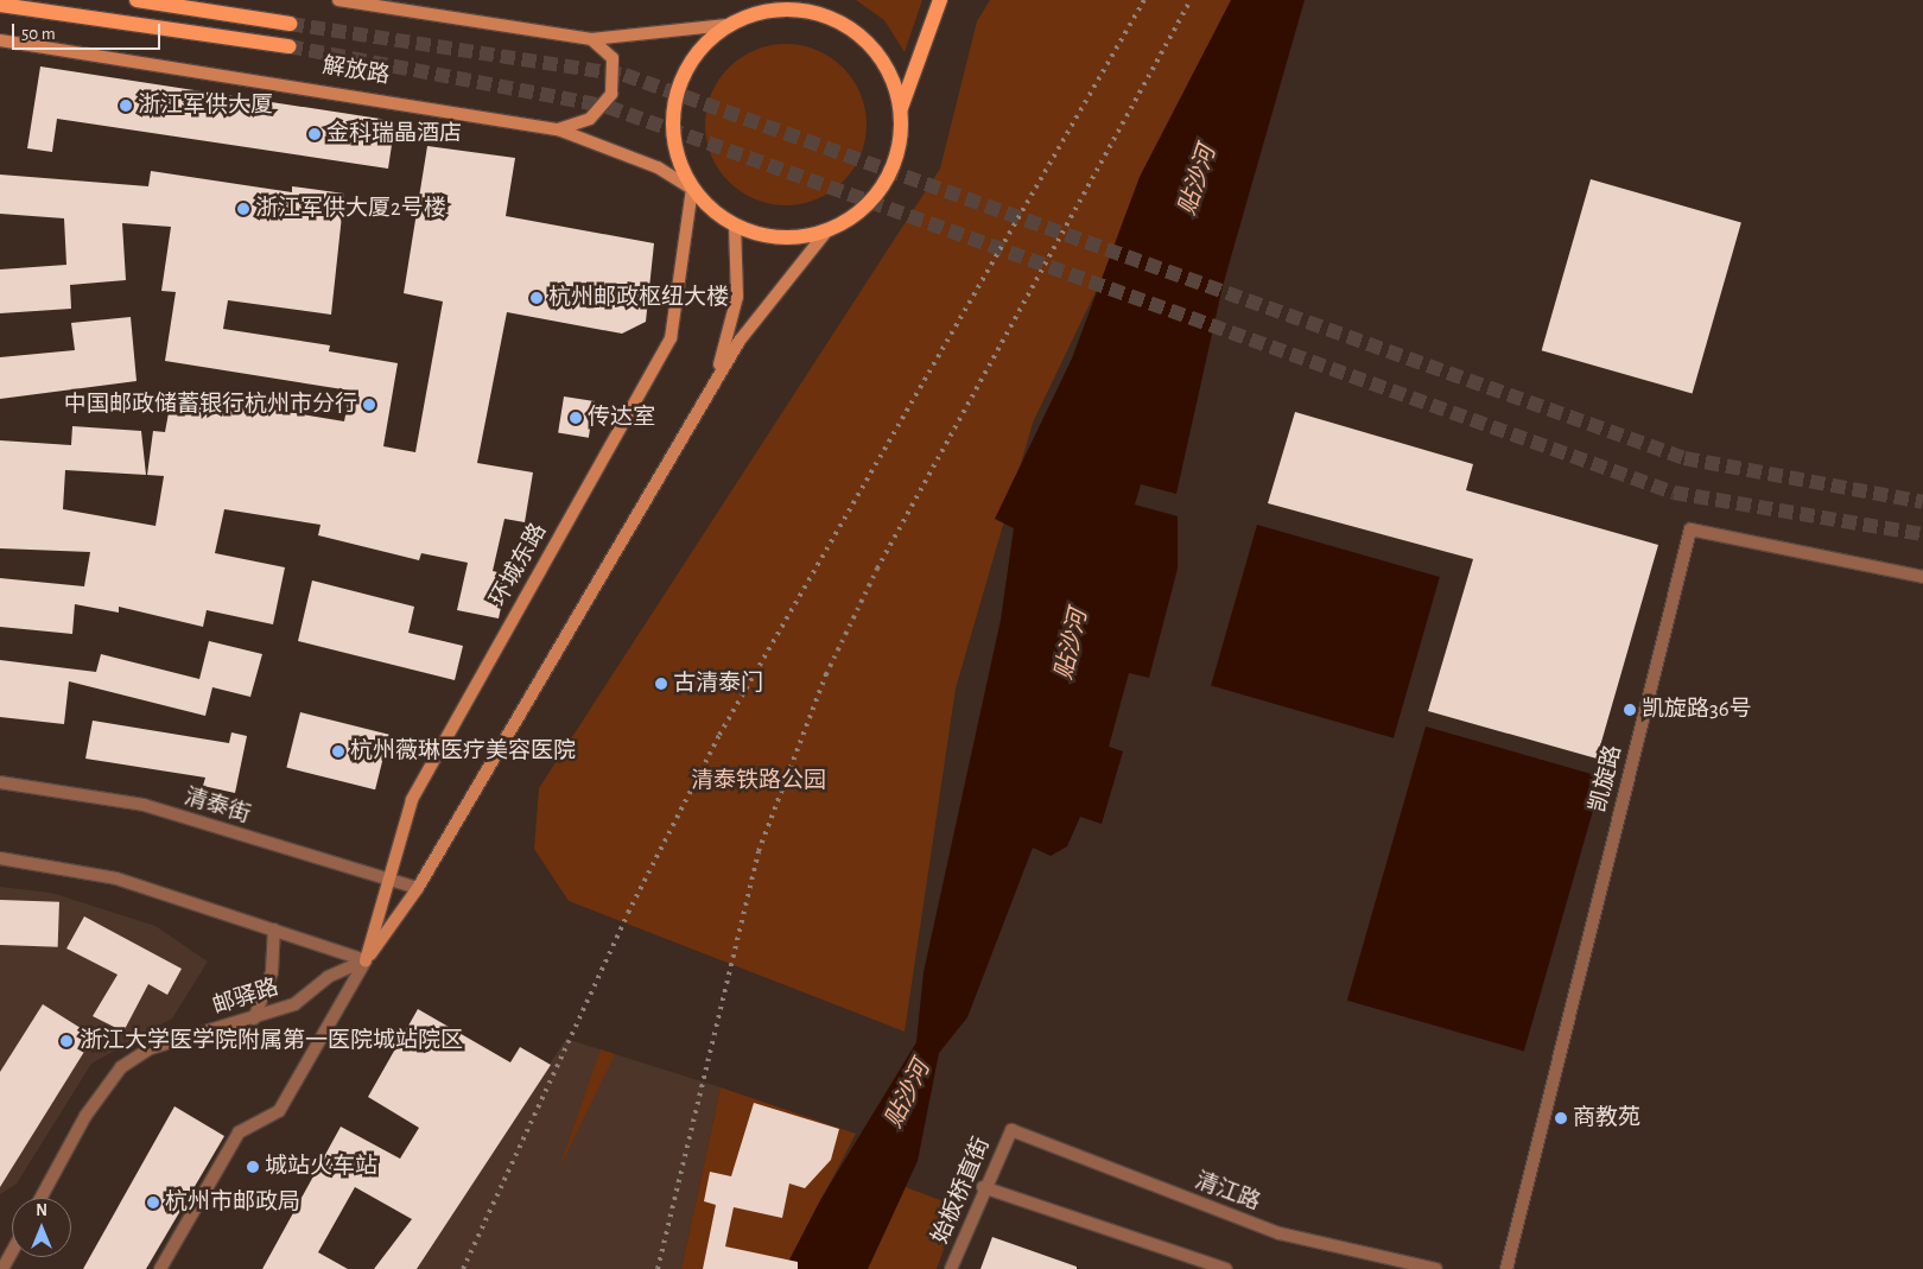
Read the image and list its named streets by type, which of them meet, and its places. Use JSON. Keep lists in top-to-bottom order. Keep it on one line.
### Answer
{"streets":{"main road":["解放路","环城东路"],"street":["凯旋路","清泰街","邮驿路","始板桥直街","清江路"]},"crossings":[["解放路","环城东路"],["环城东路","清泰街"],["环城东路","邮驿路"],["始板桥直街","清江路"]],"water":["贴沙河"],"parks":["清泰铁路公园"],"places":["浙江军供大厦","金科瑞晶酒店","浙江军供大厦2号楼","杭州邮政枢纽大楼","中国邮政储蓄银行杭州市分行","传达室","古清泰门","凯旋路36号","杭州薇琳医疗美容医院","浙江大学医学院附属第一医院城站院区","商教苑","城站火车站","杭州市邮政局"],"scale_bar":"50 m","north":"top"}
